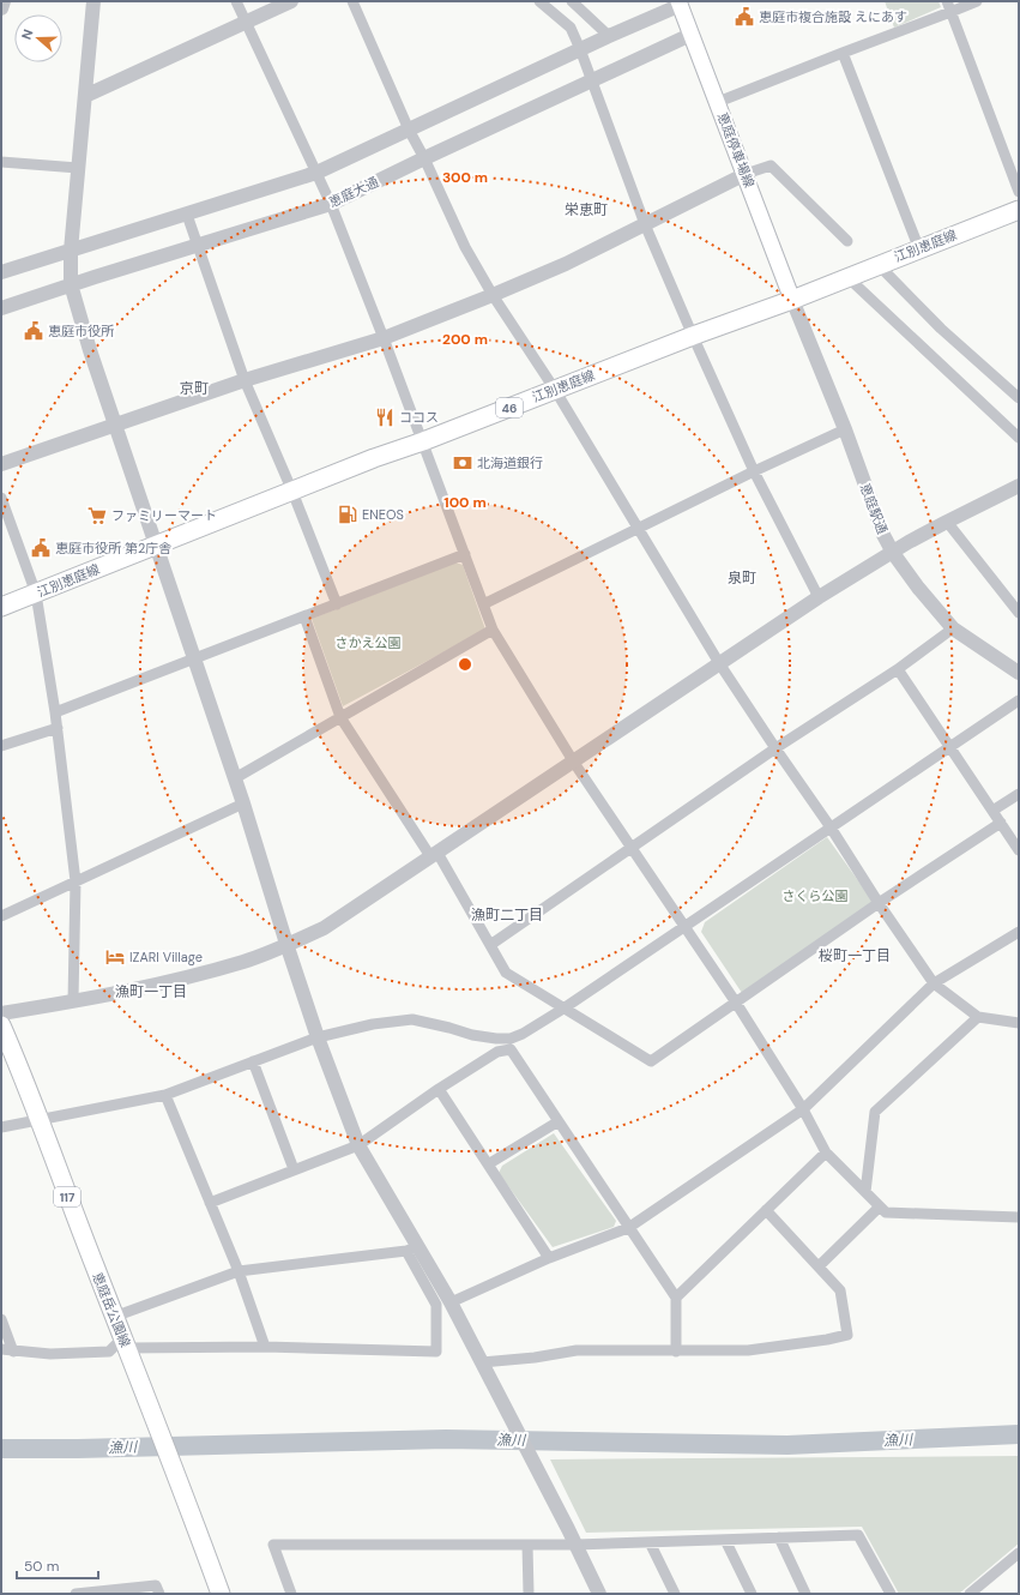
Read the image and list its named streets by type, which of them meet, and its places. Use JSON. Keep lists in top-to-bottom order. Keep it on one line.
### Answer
{"streets":{"main road":["恵庭停車場線","江別恵庭線","46","117","恵庭岳公園線"],"street":["恵庭大通","恵庭駅通"]},"crossings":[["恵庭停車場線","恵庭大通"],["恵庭停車場線","江別恵庭線"],["恵庭停車場線","恵庭駅通"],["江別恵庭線","恵庭駅通"]],"districts":["栄恵町","京町","泉町","漁町二丁目","桜町一丁目","漁町一丁目"],"water":["漁川"],"parks":["さかえ公園","さくら公園"],"places":{"public building":["恵庭市複合施設 えにあす","恵庭市役所","恵庭市役所 第2庁舎"],"restaurant":["ココス"],"bank":["北海道銀行"],"fuel station":["ENEOS"],"supermarket":["ファミリーマート"],"hotel":["IZARI Village"]},"scale_bar":"50 m","north":"left","rings":["300 m","200 m","100 m"]}
